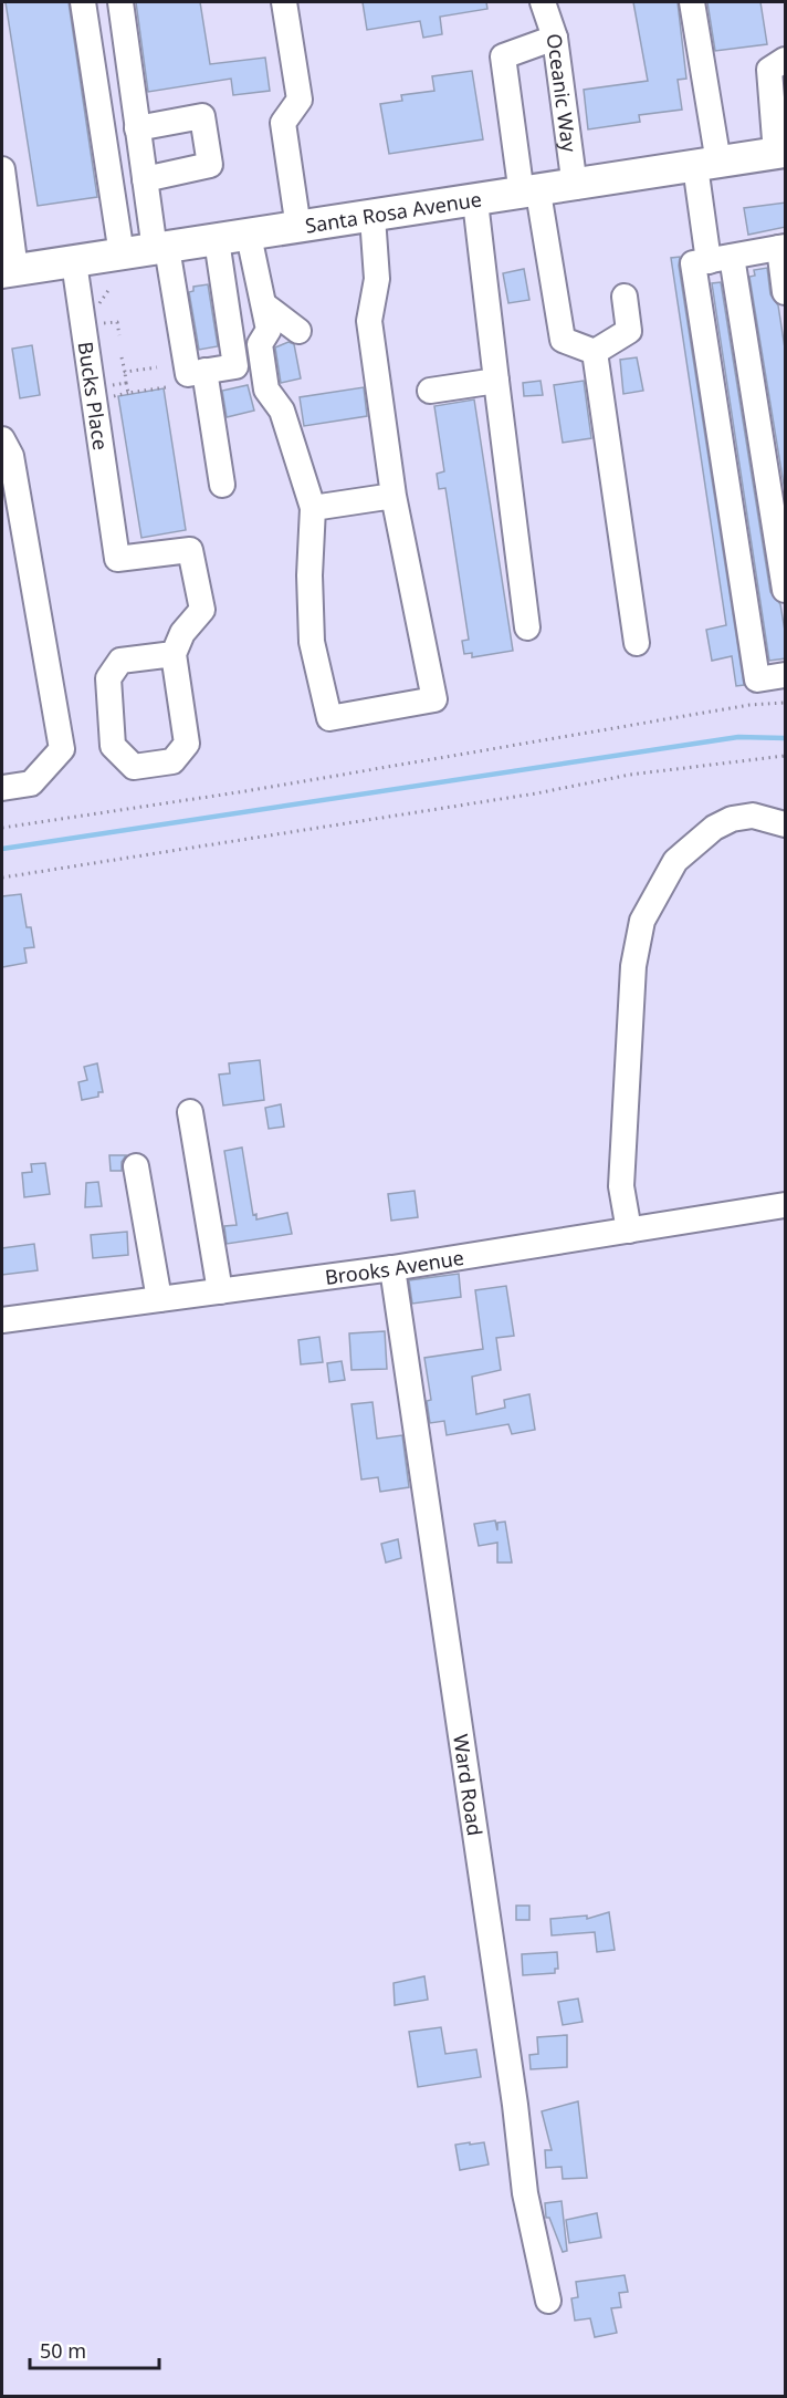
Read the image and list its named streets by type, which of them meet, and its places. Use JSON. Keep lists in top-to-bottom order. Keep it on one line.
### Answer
{"streets":{"main road":["Santa Rosa Avenue"],"street":["Oceanic Way","Bucks Place","Brooks Avenue","Ward Road"]},"crossings":[["Oceanic Way","Santa Rosa Avenue"],["Santa Rosa Avenue","Bucks Place"],["Brooks Avenue","Ward Road"]],"scale_bar":"50 m"}
